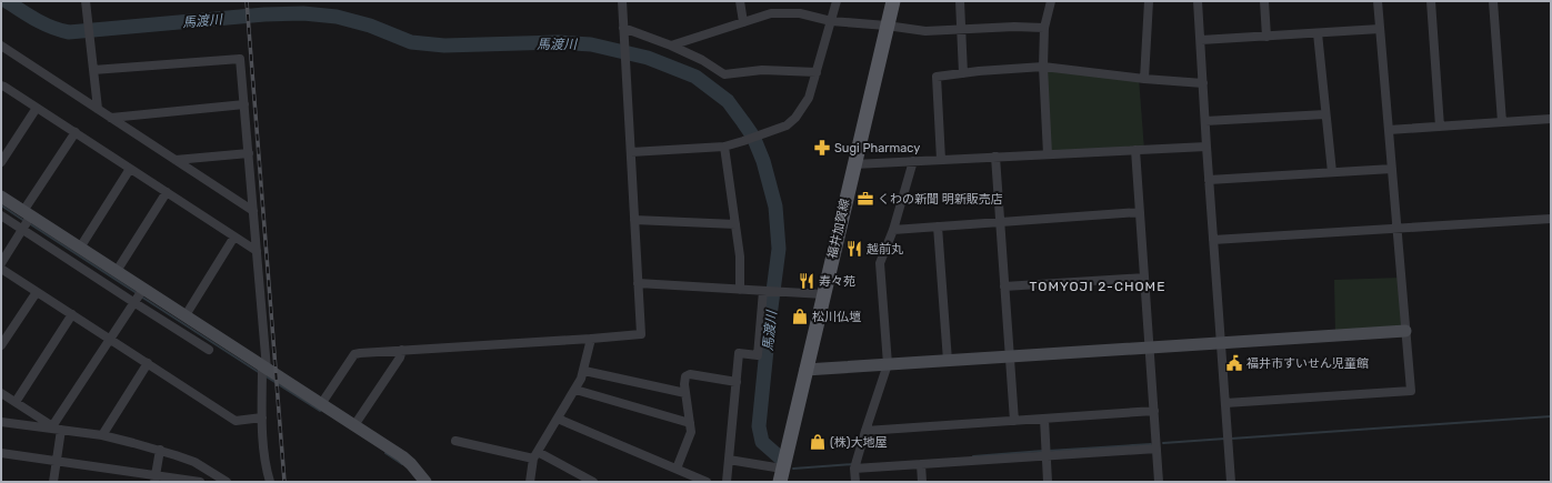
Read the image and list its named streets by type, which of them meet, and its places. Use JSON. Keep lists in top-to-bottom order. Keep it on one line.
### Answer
{"streets":{"main road":["福井加賀線"]},"districts":["TOMYOJI 2-CHOME"],"water":["馬渡川"],"places":{"pharmacy":["Sugi Pharmacy"],"office":["くわの新聞 明新販売店"],"restaurant":["越前丸","寿々苑"],"shop":["松川仏壇","(株)大地屋"],"public building":["福井市すいせん児童館"]}}
